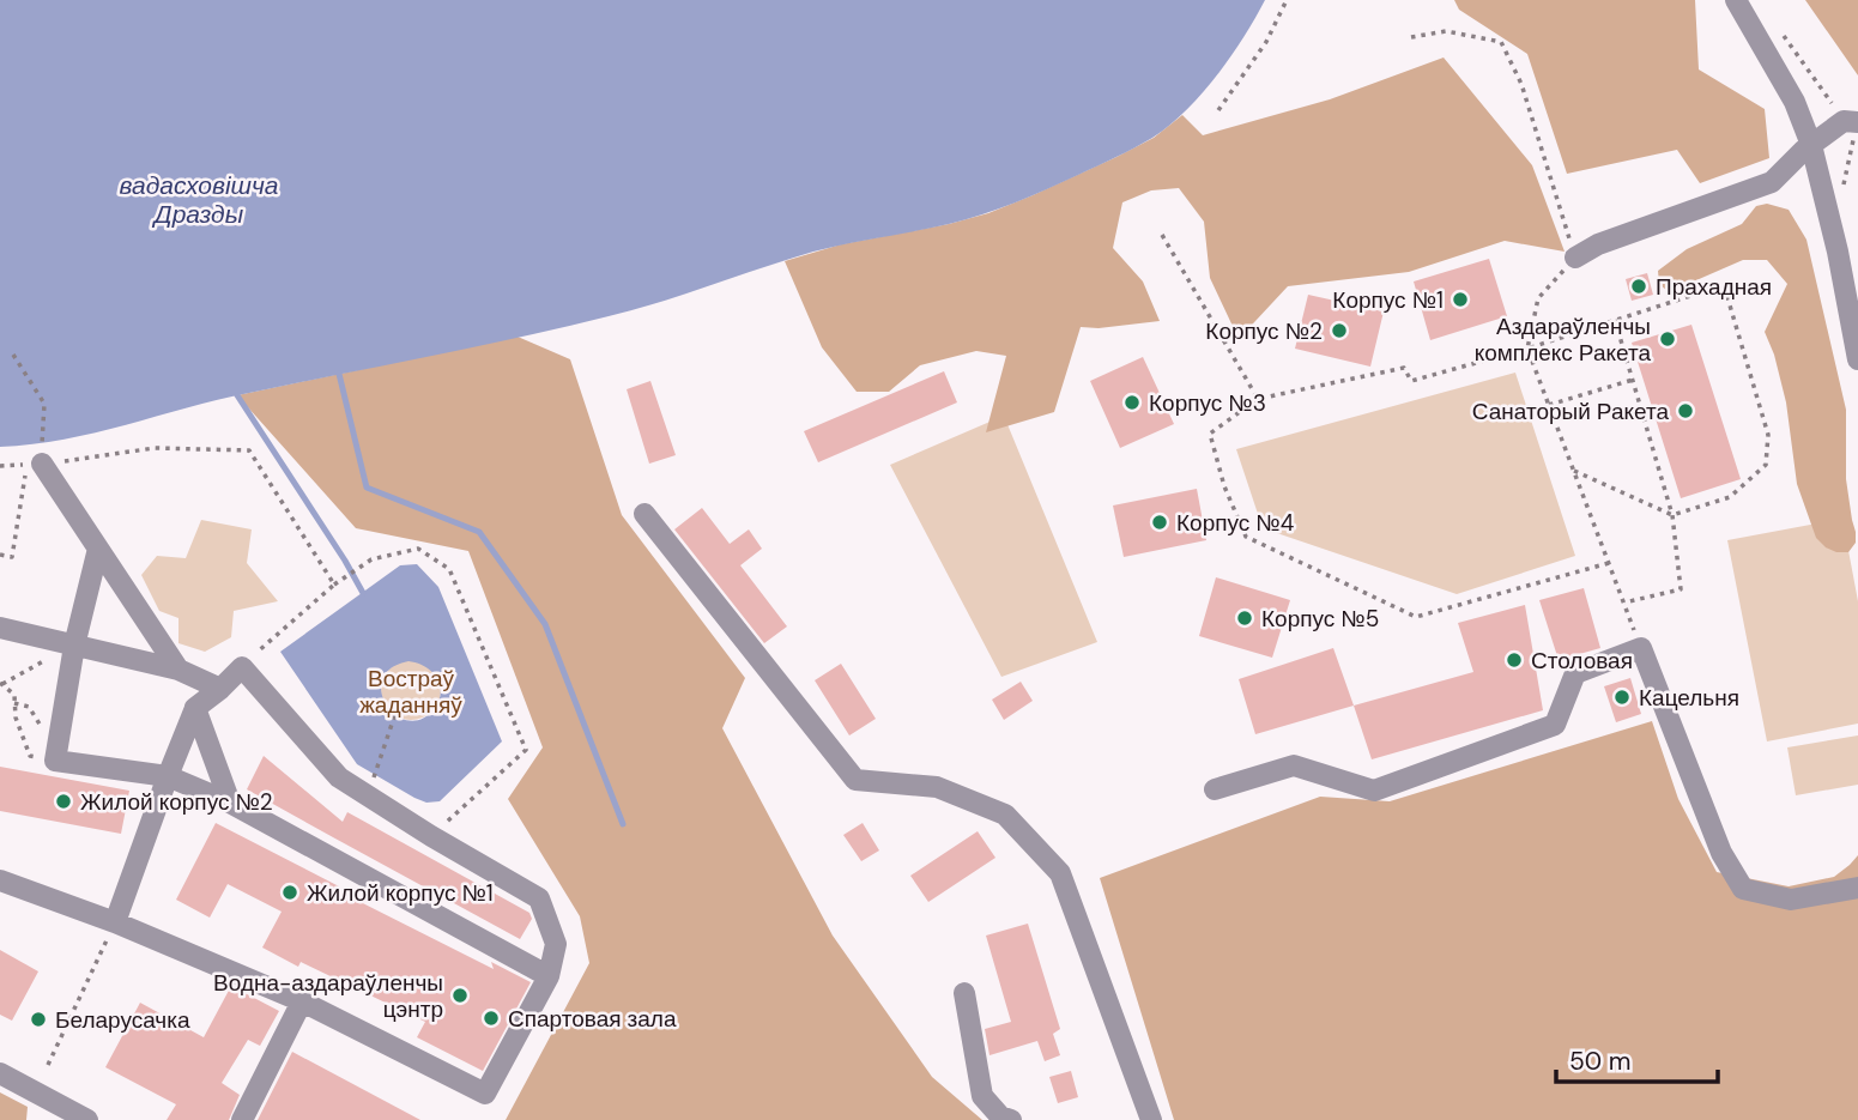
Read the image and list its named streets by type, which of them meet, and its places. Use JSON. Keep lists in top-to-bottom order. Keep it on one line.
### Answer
{"water":["вадасховішча Дразды"],"parks":["Востраў жаданняў"],"places":["Прахадная","Корпус №1","Корпус №2","Аздараўленчы комплекс Ракета","Корпус №3","Санаторый Ракета","Корпус №4","Корпус №5","Столовая","Кацельня","Жилой корпус №2","Жилой корпус №1","Водна-аздараўленчы цэнтр","Спартовая зала","Беларусачка"],"scale_bar":"50 m"}
